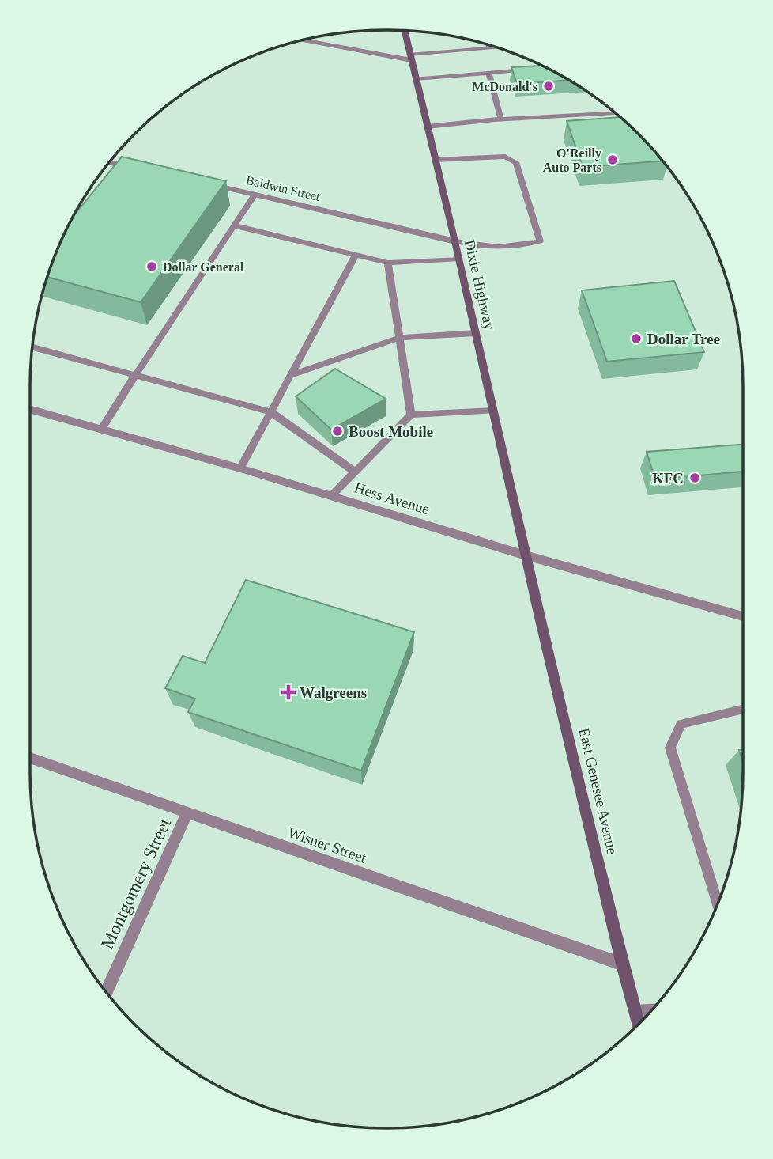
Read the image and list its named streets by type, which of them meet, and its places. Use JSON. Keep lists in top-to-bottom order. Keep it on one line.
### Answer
{"streets":{"main road":["Dixie Highway","East Genesee Avenue"],"street":["Baldwin Street","Hess Avenue","Wisner Street","Montgomery Street"]},"crossings":[["Baldwin Street","Dixie Highway"],["Dixie Highway","Hess Avenue"],["Dixie Highway","East Genesee Avenue"],["Hess Avenue","East Genesee Avenue"],["East Genesee Avenue","Wisner Street"],["Wisner Street","Montgomery Street"]],"places":{"other":["McDonald's","O'Reilly Auto Parts","Dollar General","Dollar Tree","Boost Mobile","KFC"],"health":["Walgreens"]}}
